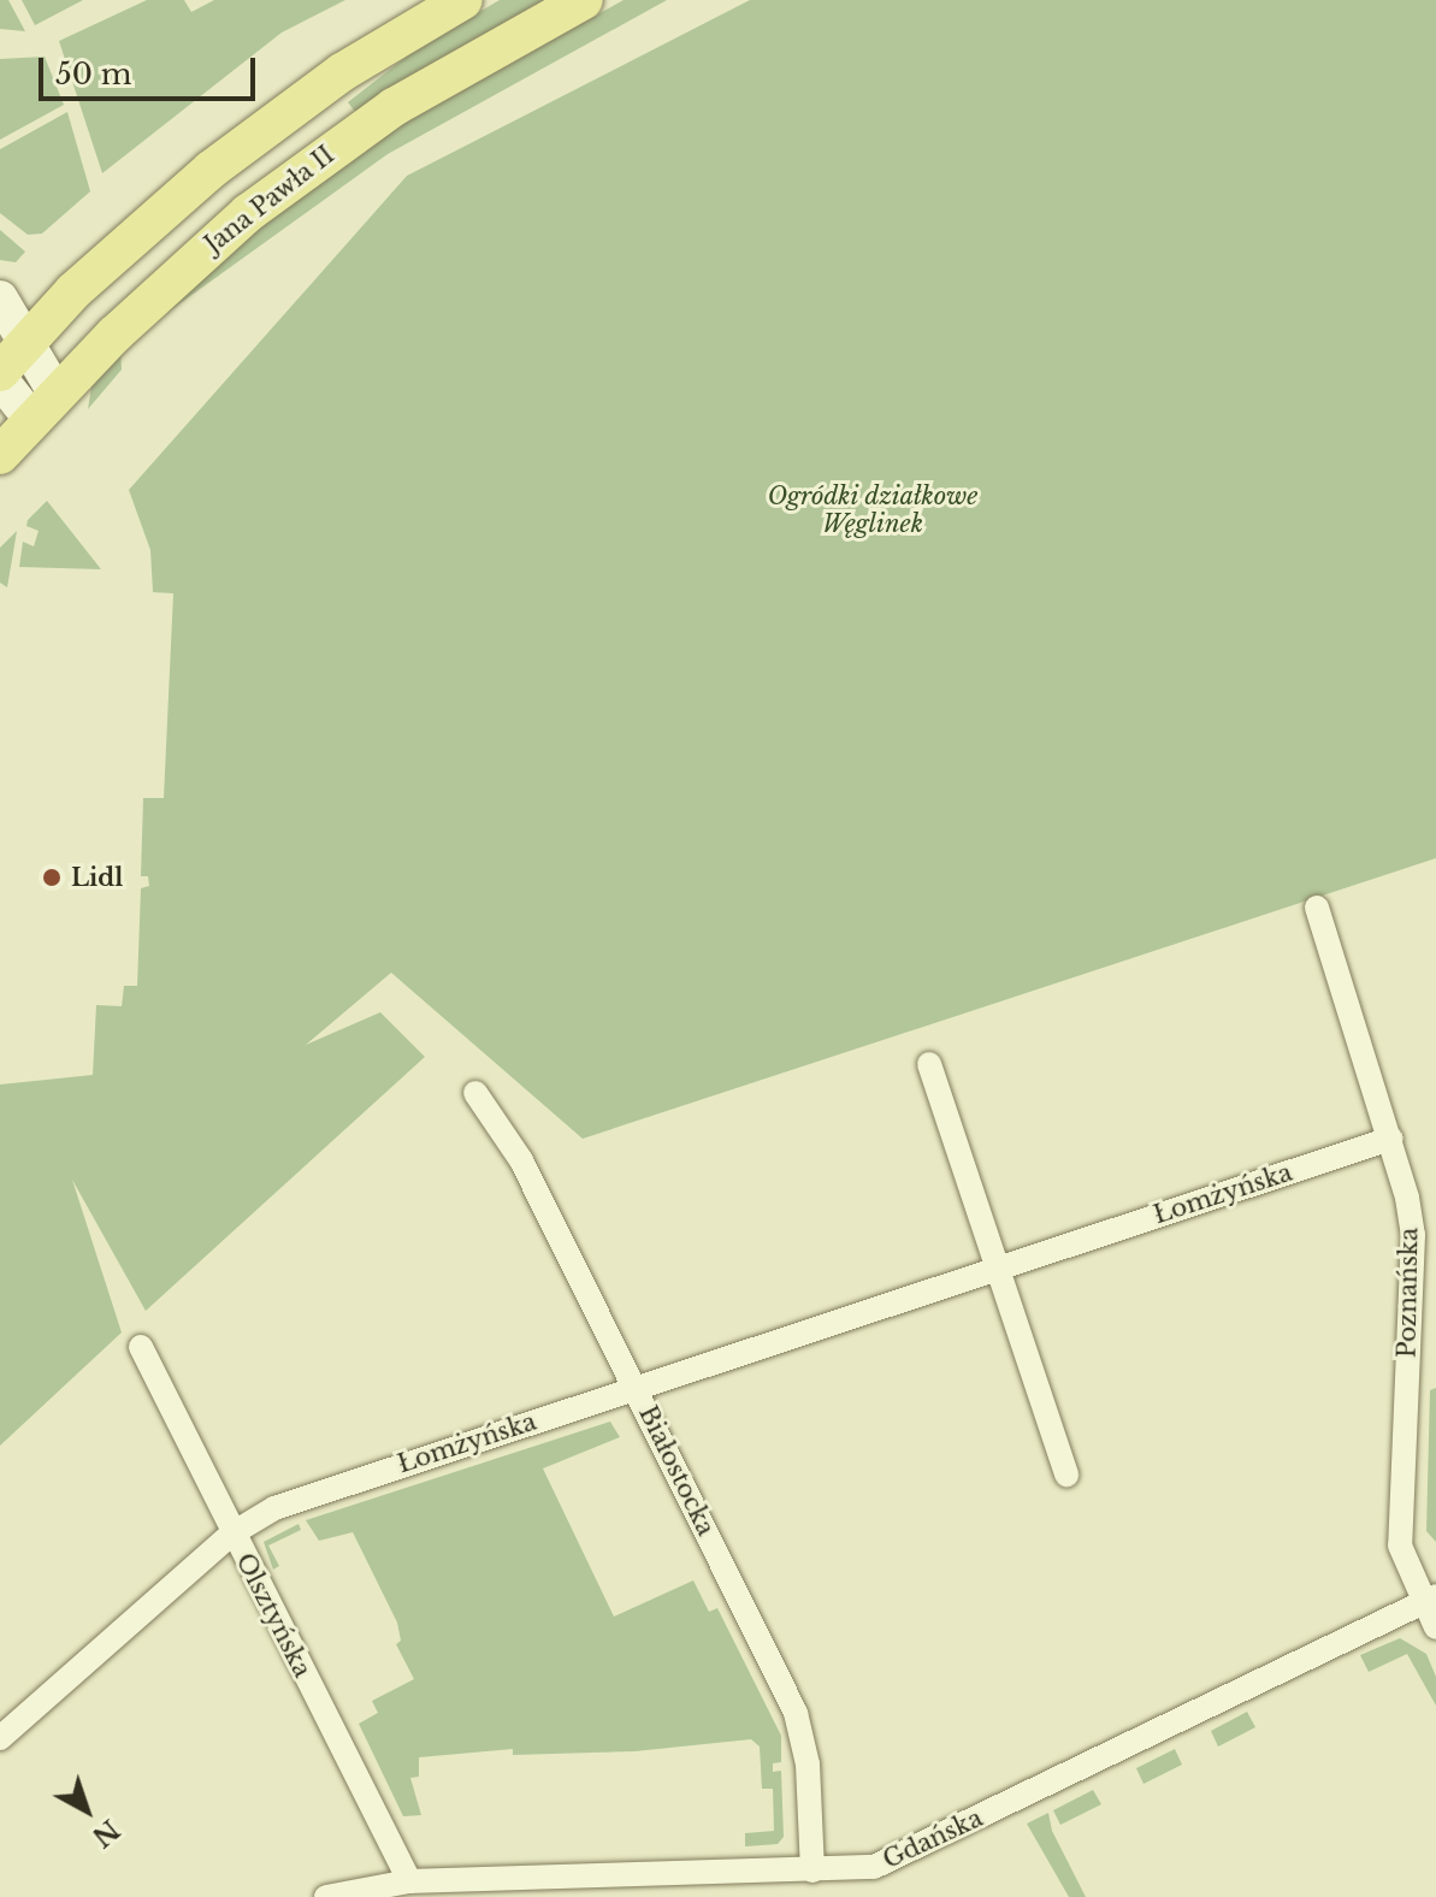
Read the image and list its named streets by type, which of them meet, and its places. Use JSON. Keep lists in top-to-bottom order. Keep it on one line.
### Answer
{"streets":{"main road":["Jana Pawła II"],"street":["Łomżyńska","Poznańska","Białostocka","Olsztyńska","Gdańska"]},"crossings":[["Łomżyńska","Poznańska"],["Łomżyńska","Białostocka"],["Łomżyńska","Olsztyńska"],["Poznańska","Gdańska"],["Białostocka","Gdańska"],["Olsztyńska","Gdańska"]],"parks":["Ogródki działkowe Węglinek"],"places":["Lidl"],"scale_bar":"50 m","north":"bottom right"}
